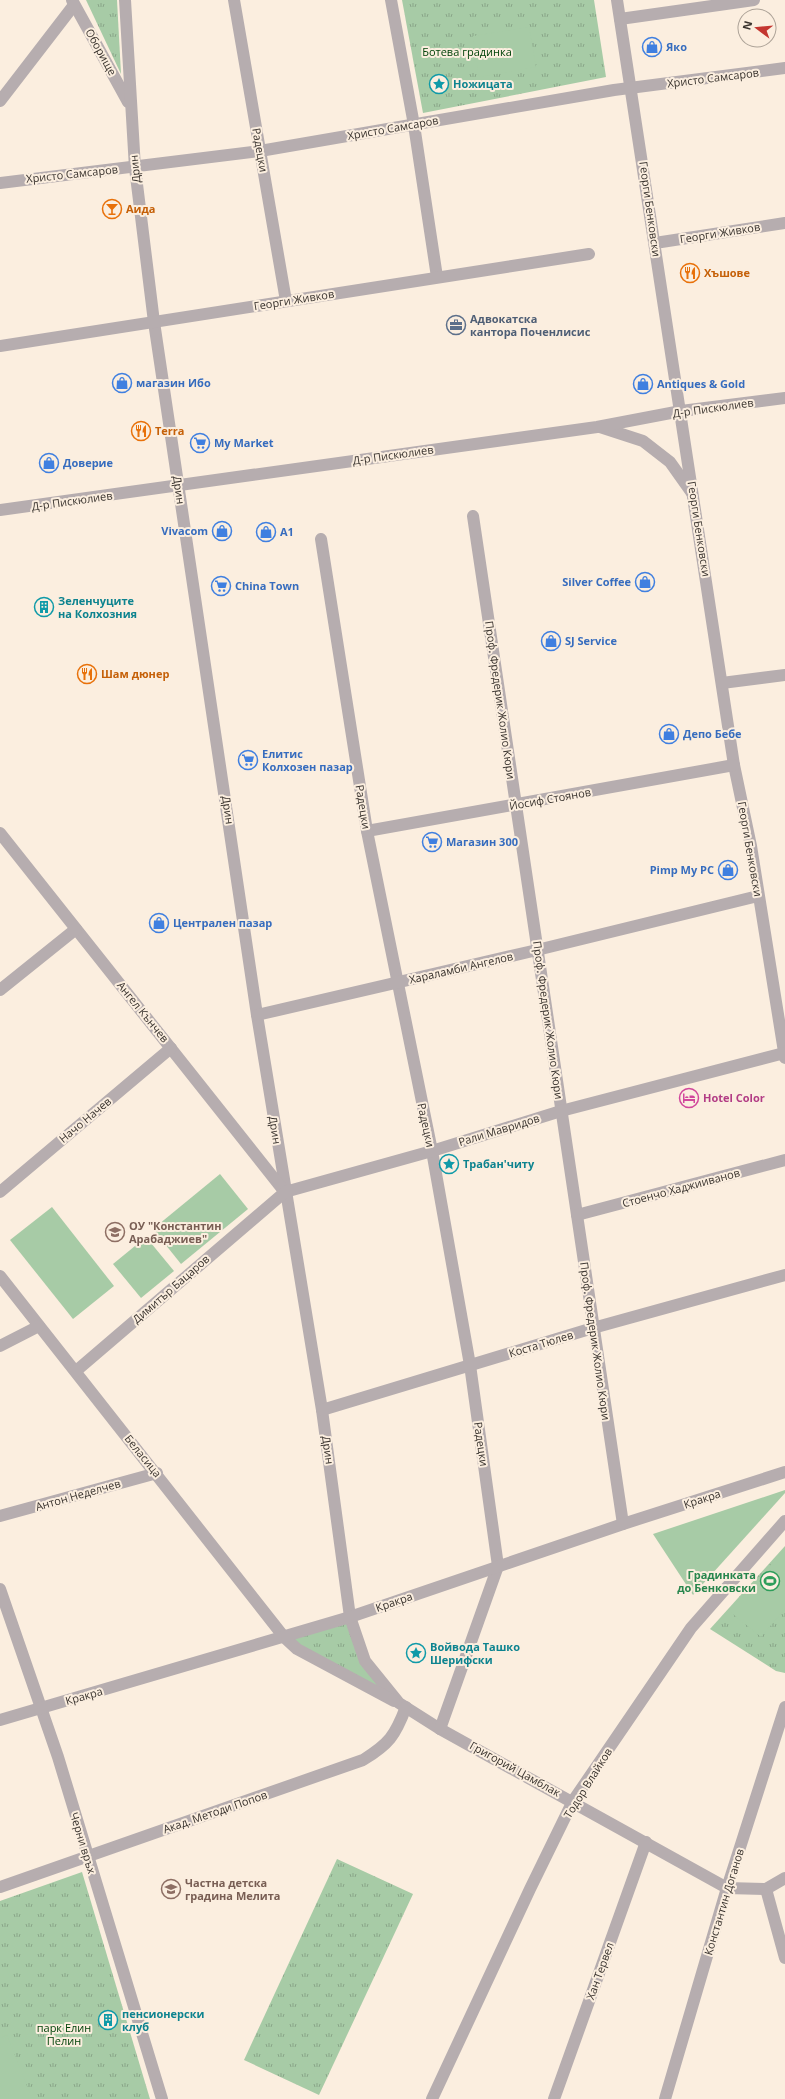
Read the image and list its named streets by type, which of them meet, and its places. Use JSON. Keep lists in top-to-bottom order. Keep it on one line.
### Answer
{"streets":{"street":["Оборище","Христо Самсаров","Радецки","Дрин","Георги Бенковски","Георги Живков","Д-р Пискюлиев","Проф. Фредерик Жолио Кюри","Йосиф Стоянов","Хараламби Ангелов","Ангел Кънчев","Начо Начев","Рали Мавридов","Стоенчо Хаджииванов","Димитър Бацаров","Коста Тюлев","Беласица","Антон Неделчев","Кракра","Григорий Цамблак","Тодор Влайков","Акад. Методи Попов","Черни връх","Константин Доганов","Хан Тервел"]},"crossings":[["Оборище","Дрин"],["Христо Самсаров","Радецки"],["Христо Самсаров","Дрин"],["Христо Самсаров","Георги Бенковски"],["Радецки","Георги Живков"],["Радецки","Йосиф Стоянов"],["Радецки","Хараламби Ангелов"],["Радецки","Рали Мавридов"],["Радецки","Коста Тюлев"],["Радецки","Кракра"],["Радецки","Григорий Цамблак"],["Дрин","Георги Живков"],["Дрин","Д-р Пискюлиев"],["Дрин","Хараламби Ангелов"],["Дрин","Ангел Кънчев"],["Дрин","Рали Мавридов"],["Дрин","Димитър Бацаров"],["Дрин","Коста Тюлев"],["Дрин","Кракра"],["Дрин","Григорий Цамблак"],["Георги Бенковски","Георги Живков"],["Георги Бенковски","Д-р Пискюлиев"],["Георги Бенковски","Йосиф Стоянов"],["Георги Бенковски","Хараламби Ангелов"],["Георги Бенковски","Рали Мавридов"],["Проф. Фредерик Жолио Кюри","Йосиф Стоянов"],["Проф. Фредерик Жолио Кюри","Хараламби Ангелов"],["Проф. Фредерик Жолио Кюри","Рали Мавридов"],["Проф. Фредерик Жолио Кюри","Стоенчо Хаджииванов"],["Проф. Фредерик Жолио Кюри","Коста Тюлев"],["Проф. Фредерик Жолио Кюри","Кракра"],["Ангел Кънчев","Начо Начев"],["Ангел Кънчев","Рали Мавридов"],["Ангел Кънчев","Димитър Бацаров"],["Рали Мавридов","Димитър Бацаров"],["Димитър Бацаров","Беласица"],["Беласица","Антон Неделчев"],["Беласица","Кракра"],["Беласица","Григорий Цамблак"],["Беласица","Акад. Методи Попов"],["Кракра","Григорий Цамблак"],["Кракра","Черни връх"],["Григорий Цамблак","Тодор Влайков"],["Григорий Цамблак","Акад. Методи Попов"],["Григорий Цамблак","Константин Доганов"],["Григорий Цамблак","Хан Тервел"],["Акад. Методи Попов","Черни връх"]],"parks":["Ботева градинка","парк Елин Пелин"],"places":{"shop":["Яко","магазин Ибо","Antiques & Gold","Доверие","Vivacom","A1","Silver Coffee","SJ Service","Депо Бебе","Pimp My PC","Централен пазар"],"place":["Ножицата","Трабан'читу","Войвода Ташко Шерифски"],"bar":["Аида"],"restaurant":["Хъшове","Terra","Шам дюнер"],"office":["Адвокатска кантора Поченлисис"],"supermarket":["My Market","China Town","Елитис Колхозен пазар","Магазин 300"],"building":["Зеленчуците на Колхозния","пенсионерски клуб"],"hotel":["Hotel Color"],"school or university":["ОУ \"Константин Арабаджиев\"","Частна детска градина Мелита"],"sports":["Градинката до Бенковски"]},"north":"left"}
